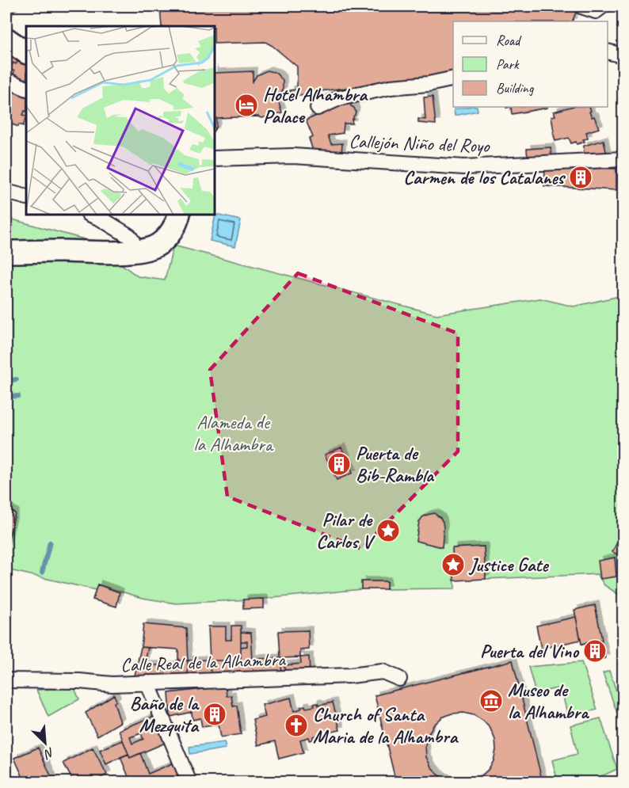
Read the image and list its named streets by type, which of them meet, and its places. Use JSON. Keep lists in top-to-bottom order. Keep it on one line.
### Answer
{"streets":{"street":["Callejón Niño del Royo","Calle Real de la Alhambra"]},"parks":["Alameda de la Alhambra"],"places":{"hotel":["Hotel Alhambra Palace"],"building":["Carmen de los Catalanes","Puerta de Bib-Rambla","Puerta del Vino","Baño de la Mezquita"],"place":["Pilar de Carlos V","Justice Gate"],"museum":["Museo de la Alhambra"],"church":["Church of Santa Maria de la Alhambra"]},"legend":["Road","Park","Building"],"north":"bottom right"}
